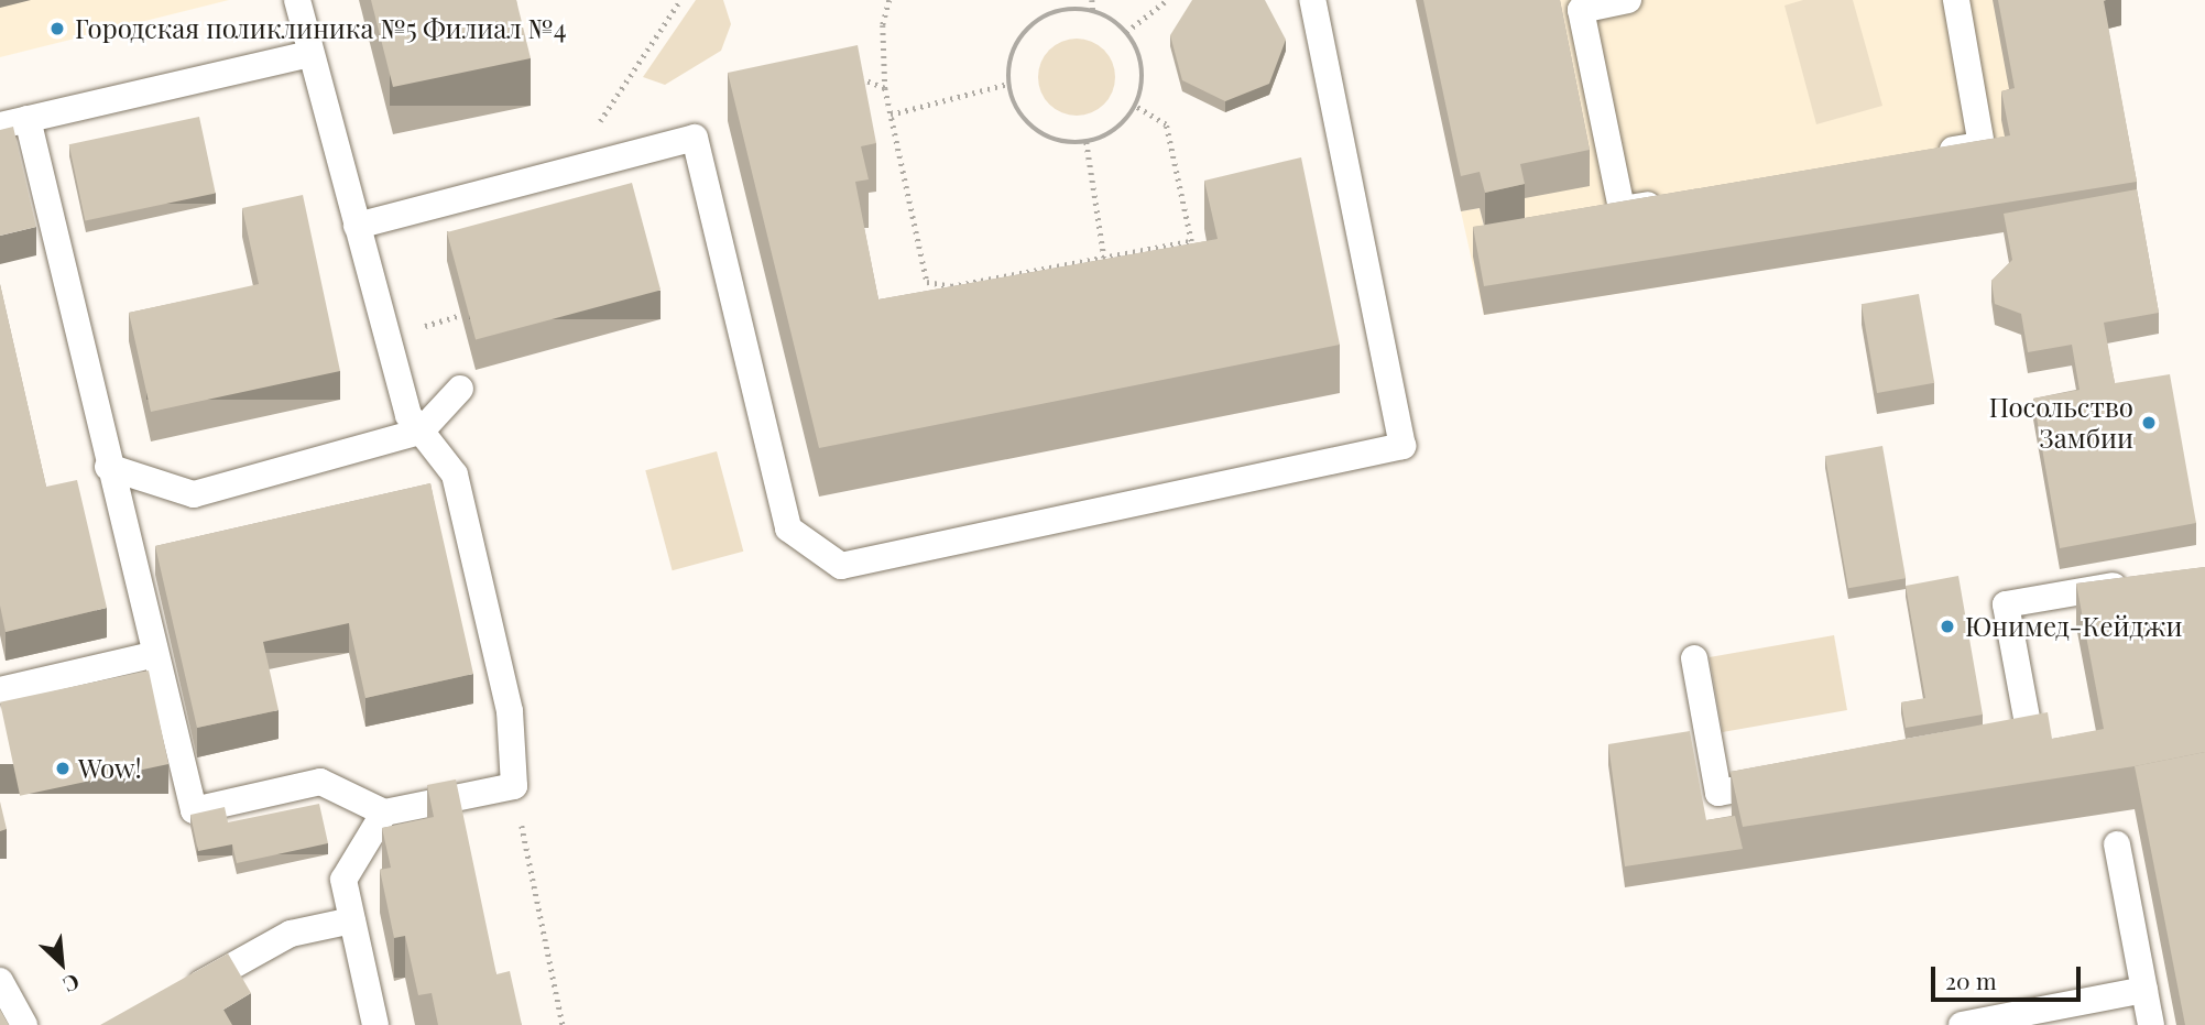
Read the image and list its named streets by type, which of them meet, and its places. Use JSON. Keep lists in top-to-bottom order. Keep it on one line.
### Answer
{"places":["Городская поликлиника №5 Филиал №4","Посольство Замбии","Юнимед-Кейджи","Wow!"],"scale_bar":"20 m","north":"bottom right"}
